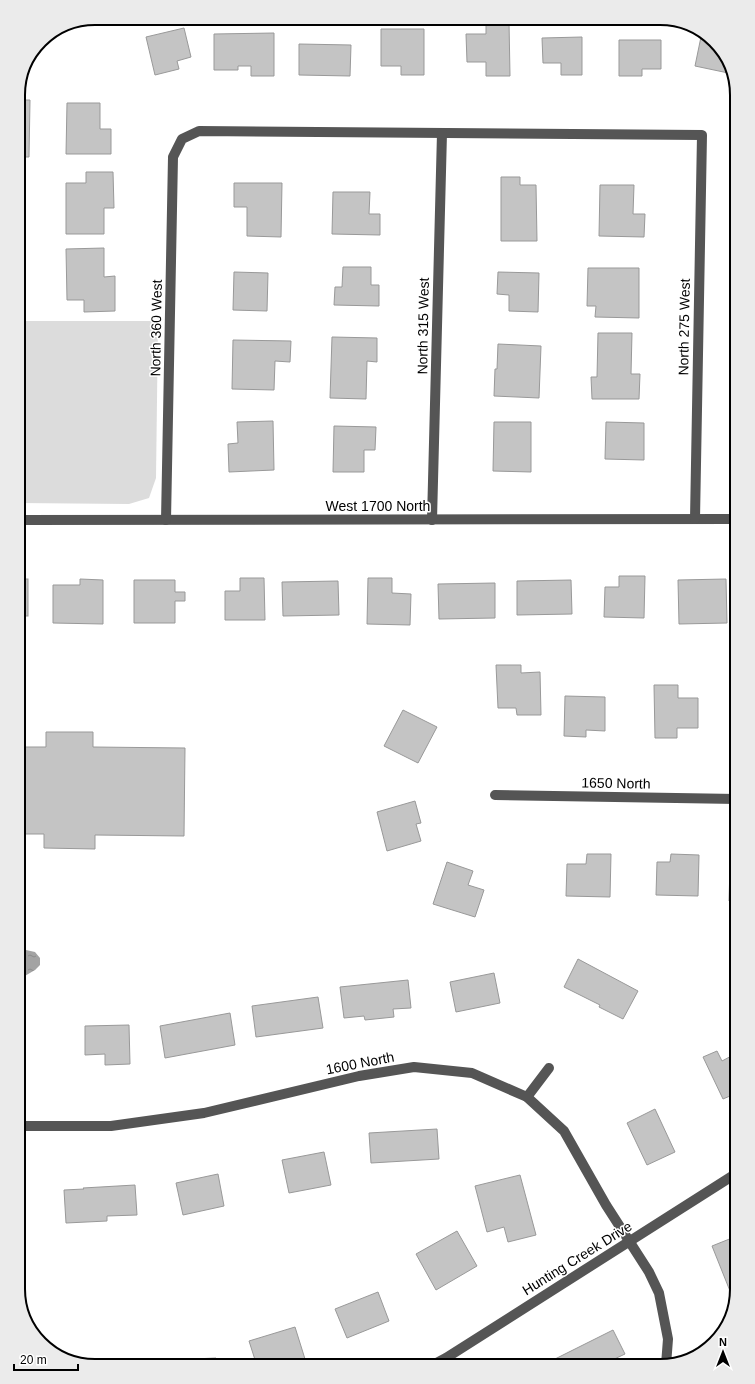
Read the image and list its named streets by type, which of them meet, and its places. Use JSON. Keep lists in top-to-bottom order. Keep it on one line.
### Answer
{"streets":{"street":["North 315 West","North 275 West","North 360 West","West 1700 North","1650 North","1600 North","Hunting Creek Drive"]},"crossings":[["North 315 West","North 275 West"],["North 315 West","North 360 West"],["North 315 West","West 1700 North"],["North 275 West","North 360 West"],["North 275 West","West 1700 North"],["North 360 West","West 1700 North"],["1600 North","Hunting Creek Drive"]],"scale_bar":"20 m","north":"top"}
